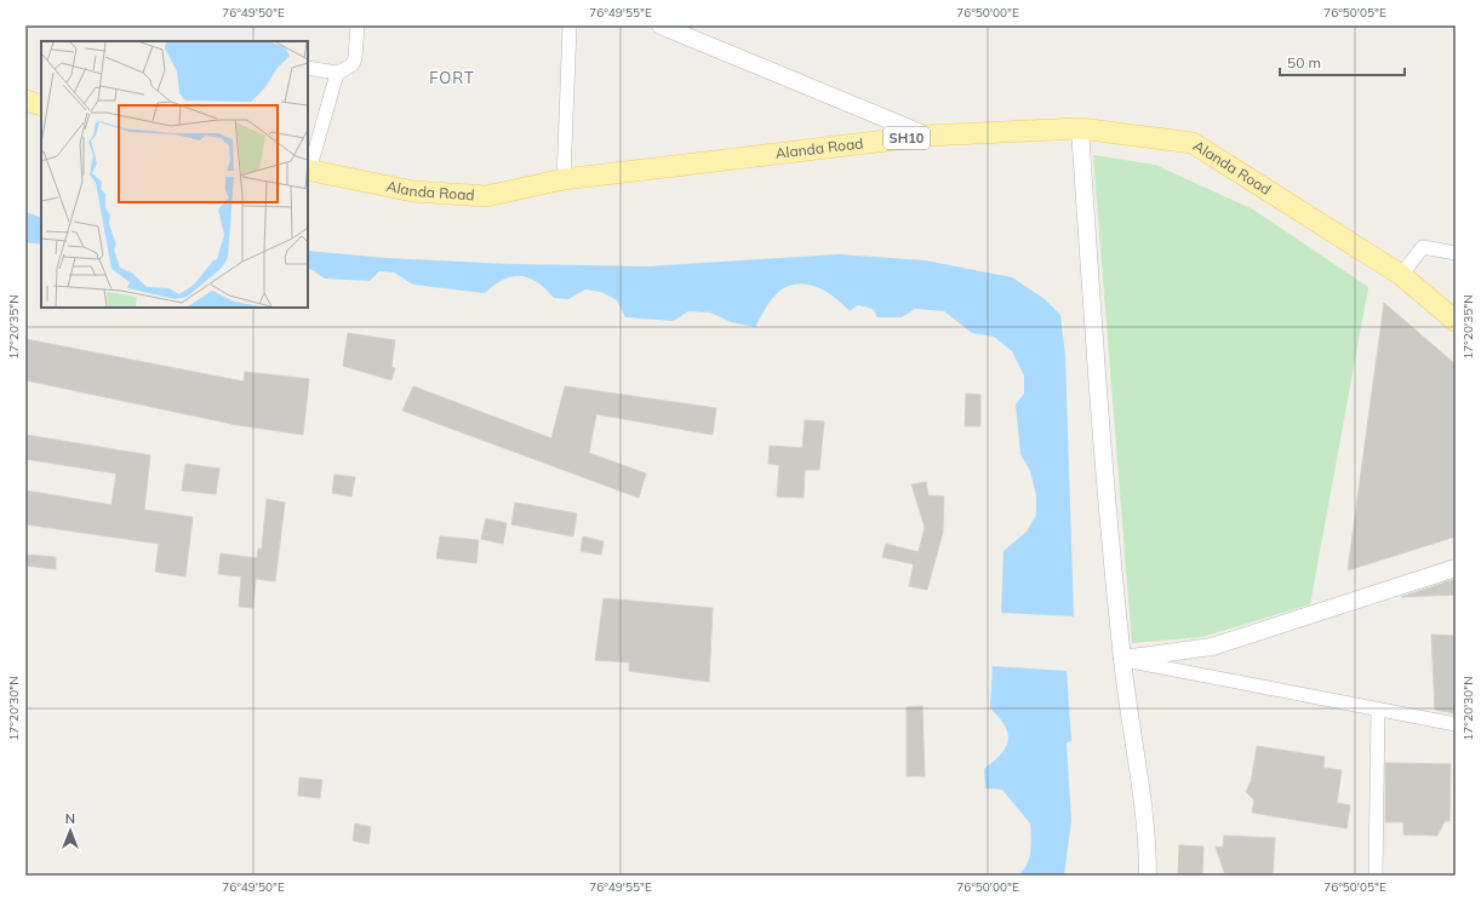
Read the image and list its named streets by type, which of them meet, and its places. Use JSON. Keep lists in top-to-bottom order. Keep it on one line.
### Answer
{"streets":{"main road":["SH10","Alanda Road"]},"districts":["FORT"],"scale_bar":"50 m","north":"top","coordinates":["76°49'50\"E","76°49'55\"E","76°50'00\"E","76°50'05\"E","17°20'35\"N","17°20'30\"N"]}
